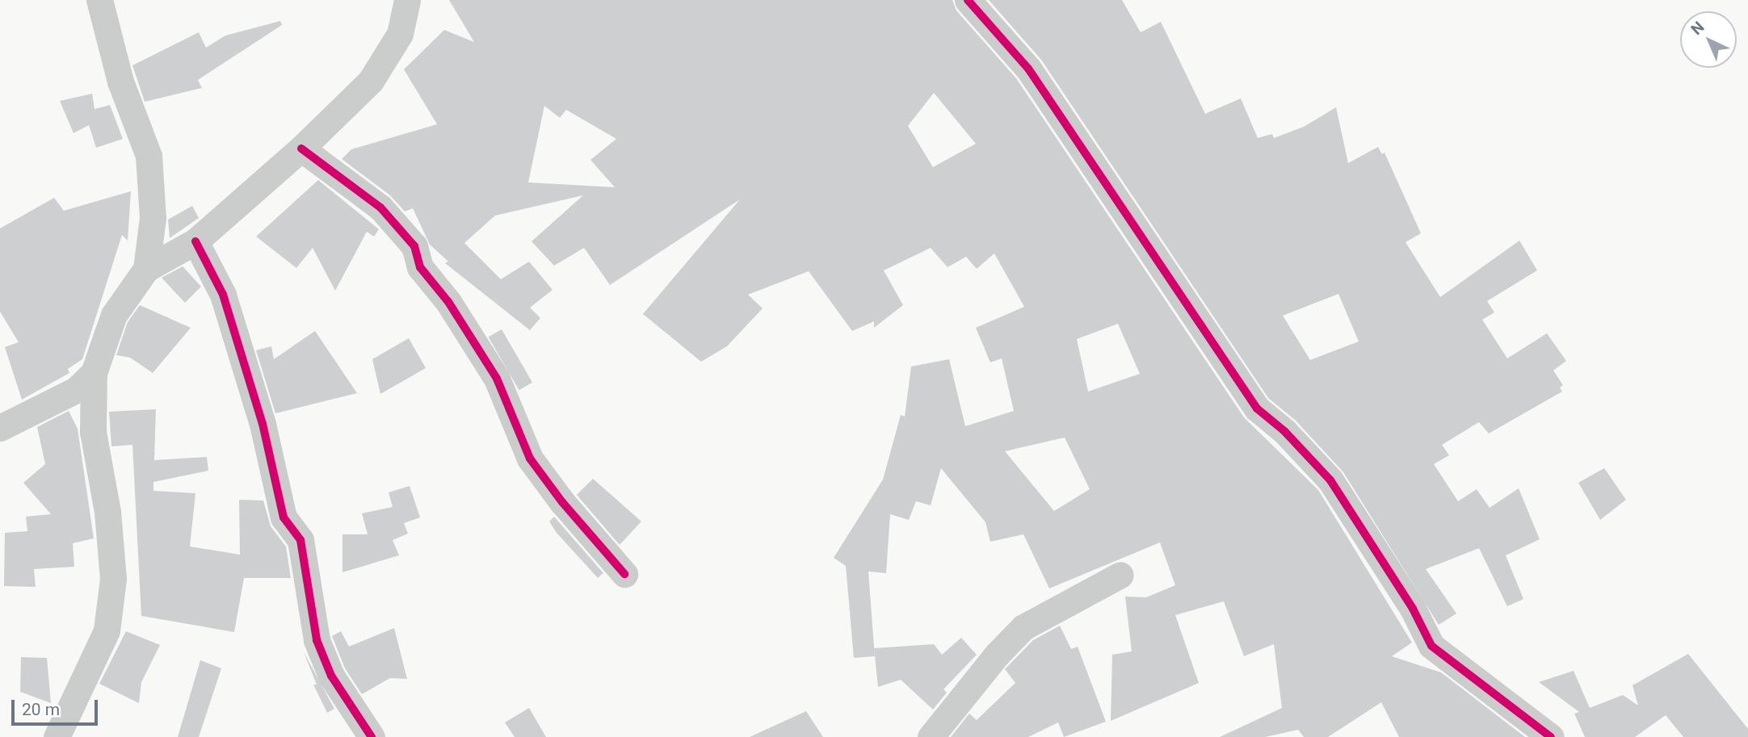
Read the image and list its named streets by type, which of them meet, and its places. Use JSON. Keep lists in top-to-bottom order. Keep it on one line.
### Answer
{"scale_bar":"20 m","north":"top left"}
